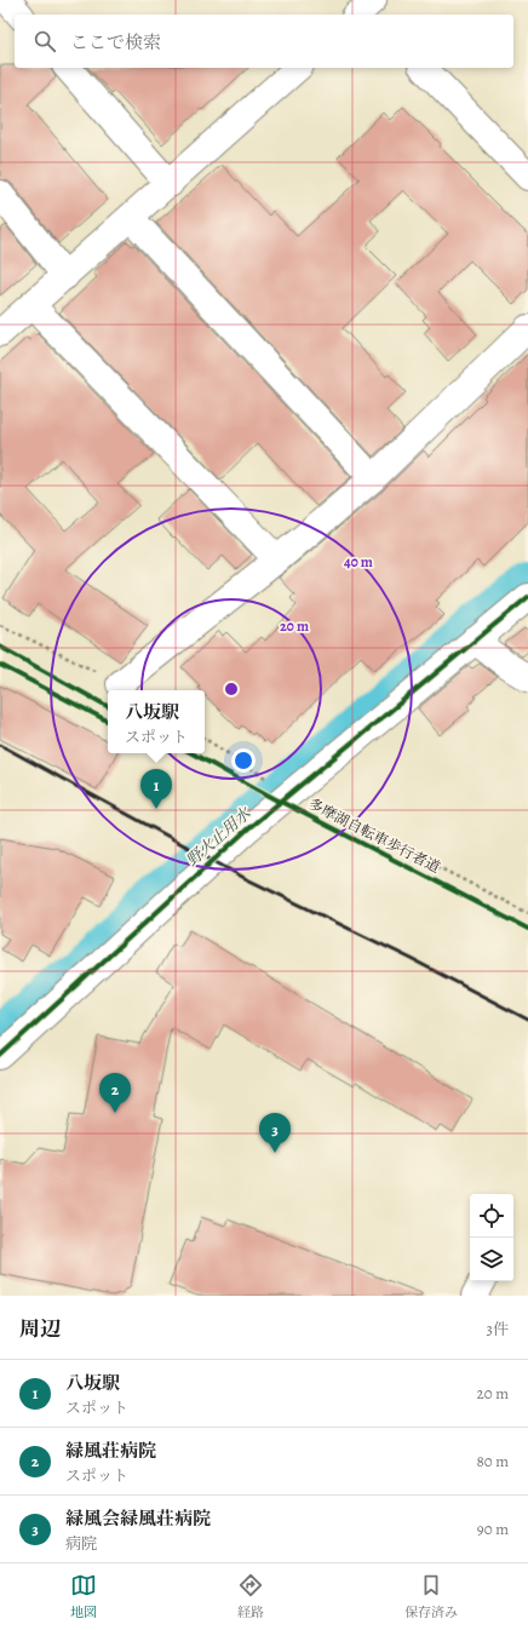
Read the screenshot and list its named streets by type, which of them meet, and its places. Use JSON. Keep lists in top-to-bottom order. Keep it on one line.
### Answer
{"streets":{"cycle path":["多摩湖自転車歩行者道"]},"water":["野火止用水"],"page":{"search":"ここで検索","popup":["八坂駅","スポット"],"pins":["1","2","3"],"heading":["周辺","3件"],"list":[{"mark":"1","name":"八坂駅","note":"スポット","value":"20 m"},{"mark":"2","name":"緑風荘病院","note":"スポット","value":"80 m"},{"mark":"3","name":"緑風会緑風荘病院","note":"病院","value":"90 m"}],"nav":["地図","経路","保存済み"]},"rings":["40 m","20 m"]}
